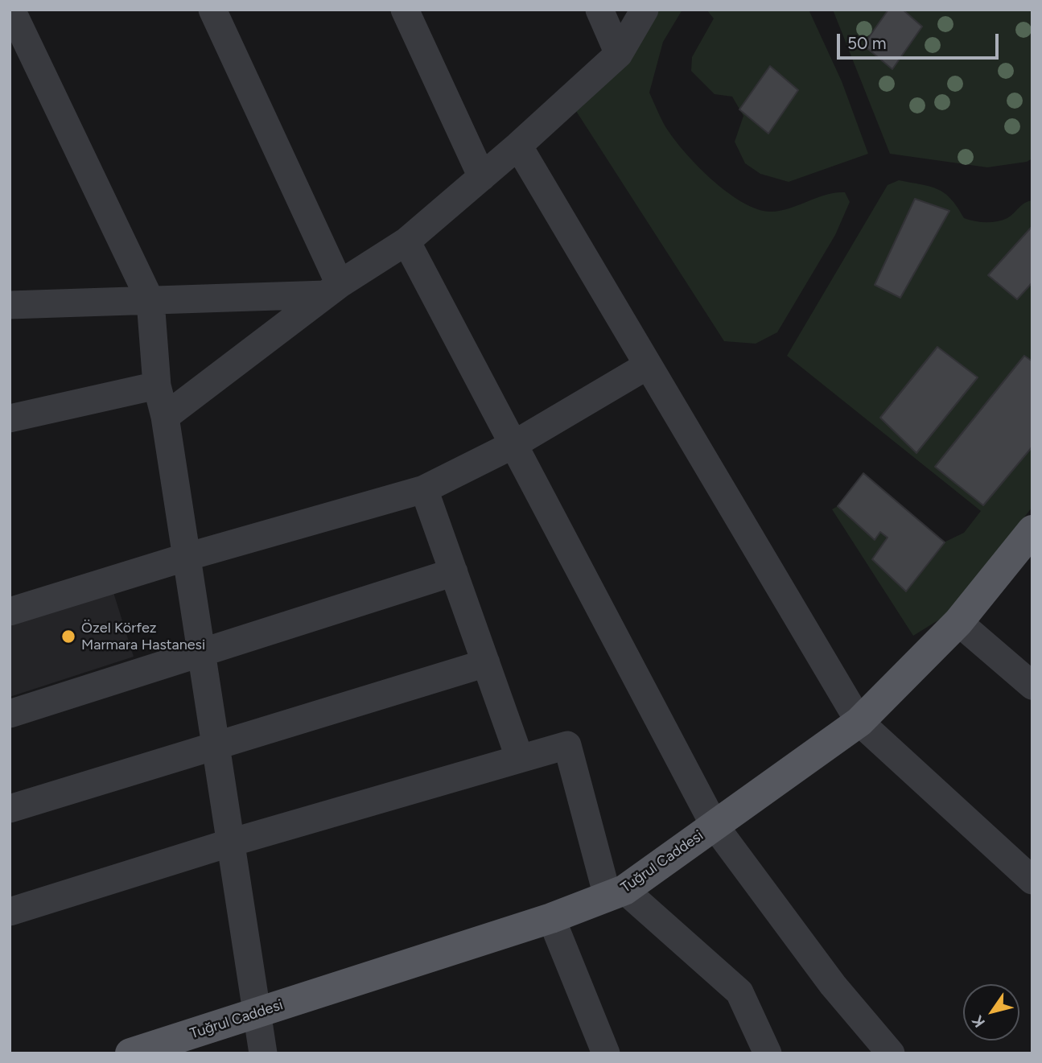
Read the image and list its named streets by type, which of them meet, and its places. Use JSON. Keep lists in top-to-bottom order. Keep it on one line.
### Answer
{"streets":{"main road":["Tuğrul Caddesi"]},"places":["Özel Körfez Marmara Hastanesi"],"scale_bar":"50 m","north":"bottom left"}
